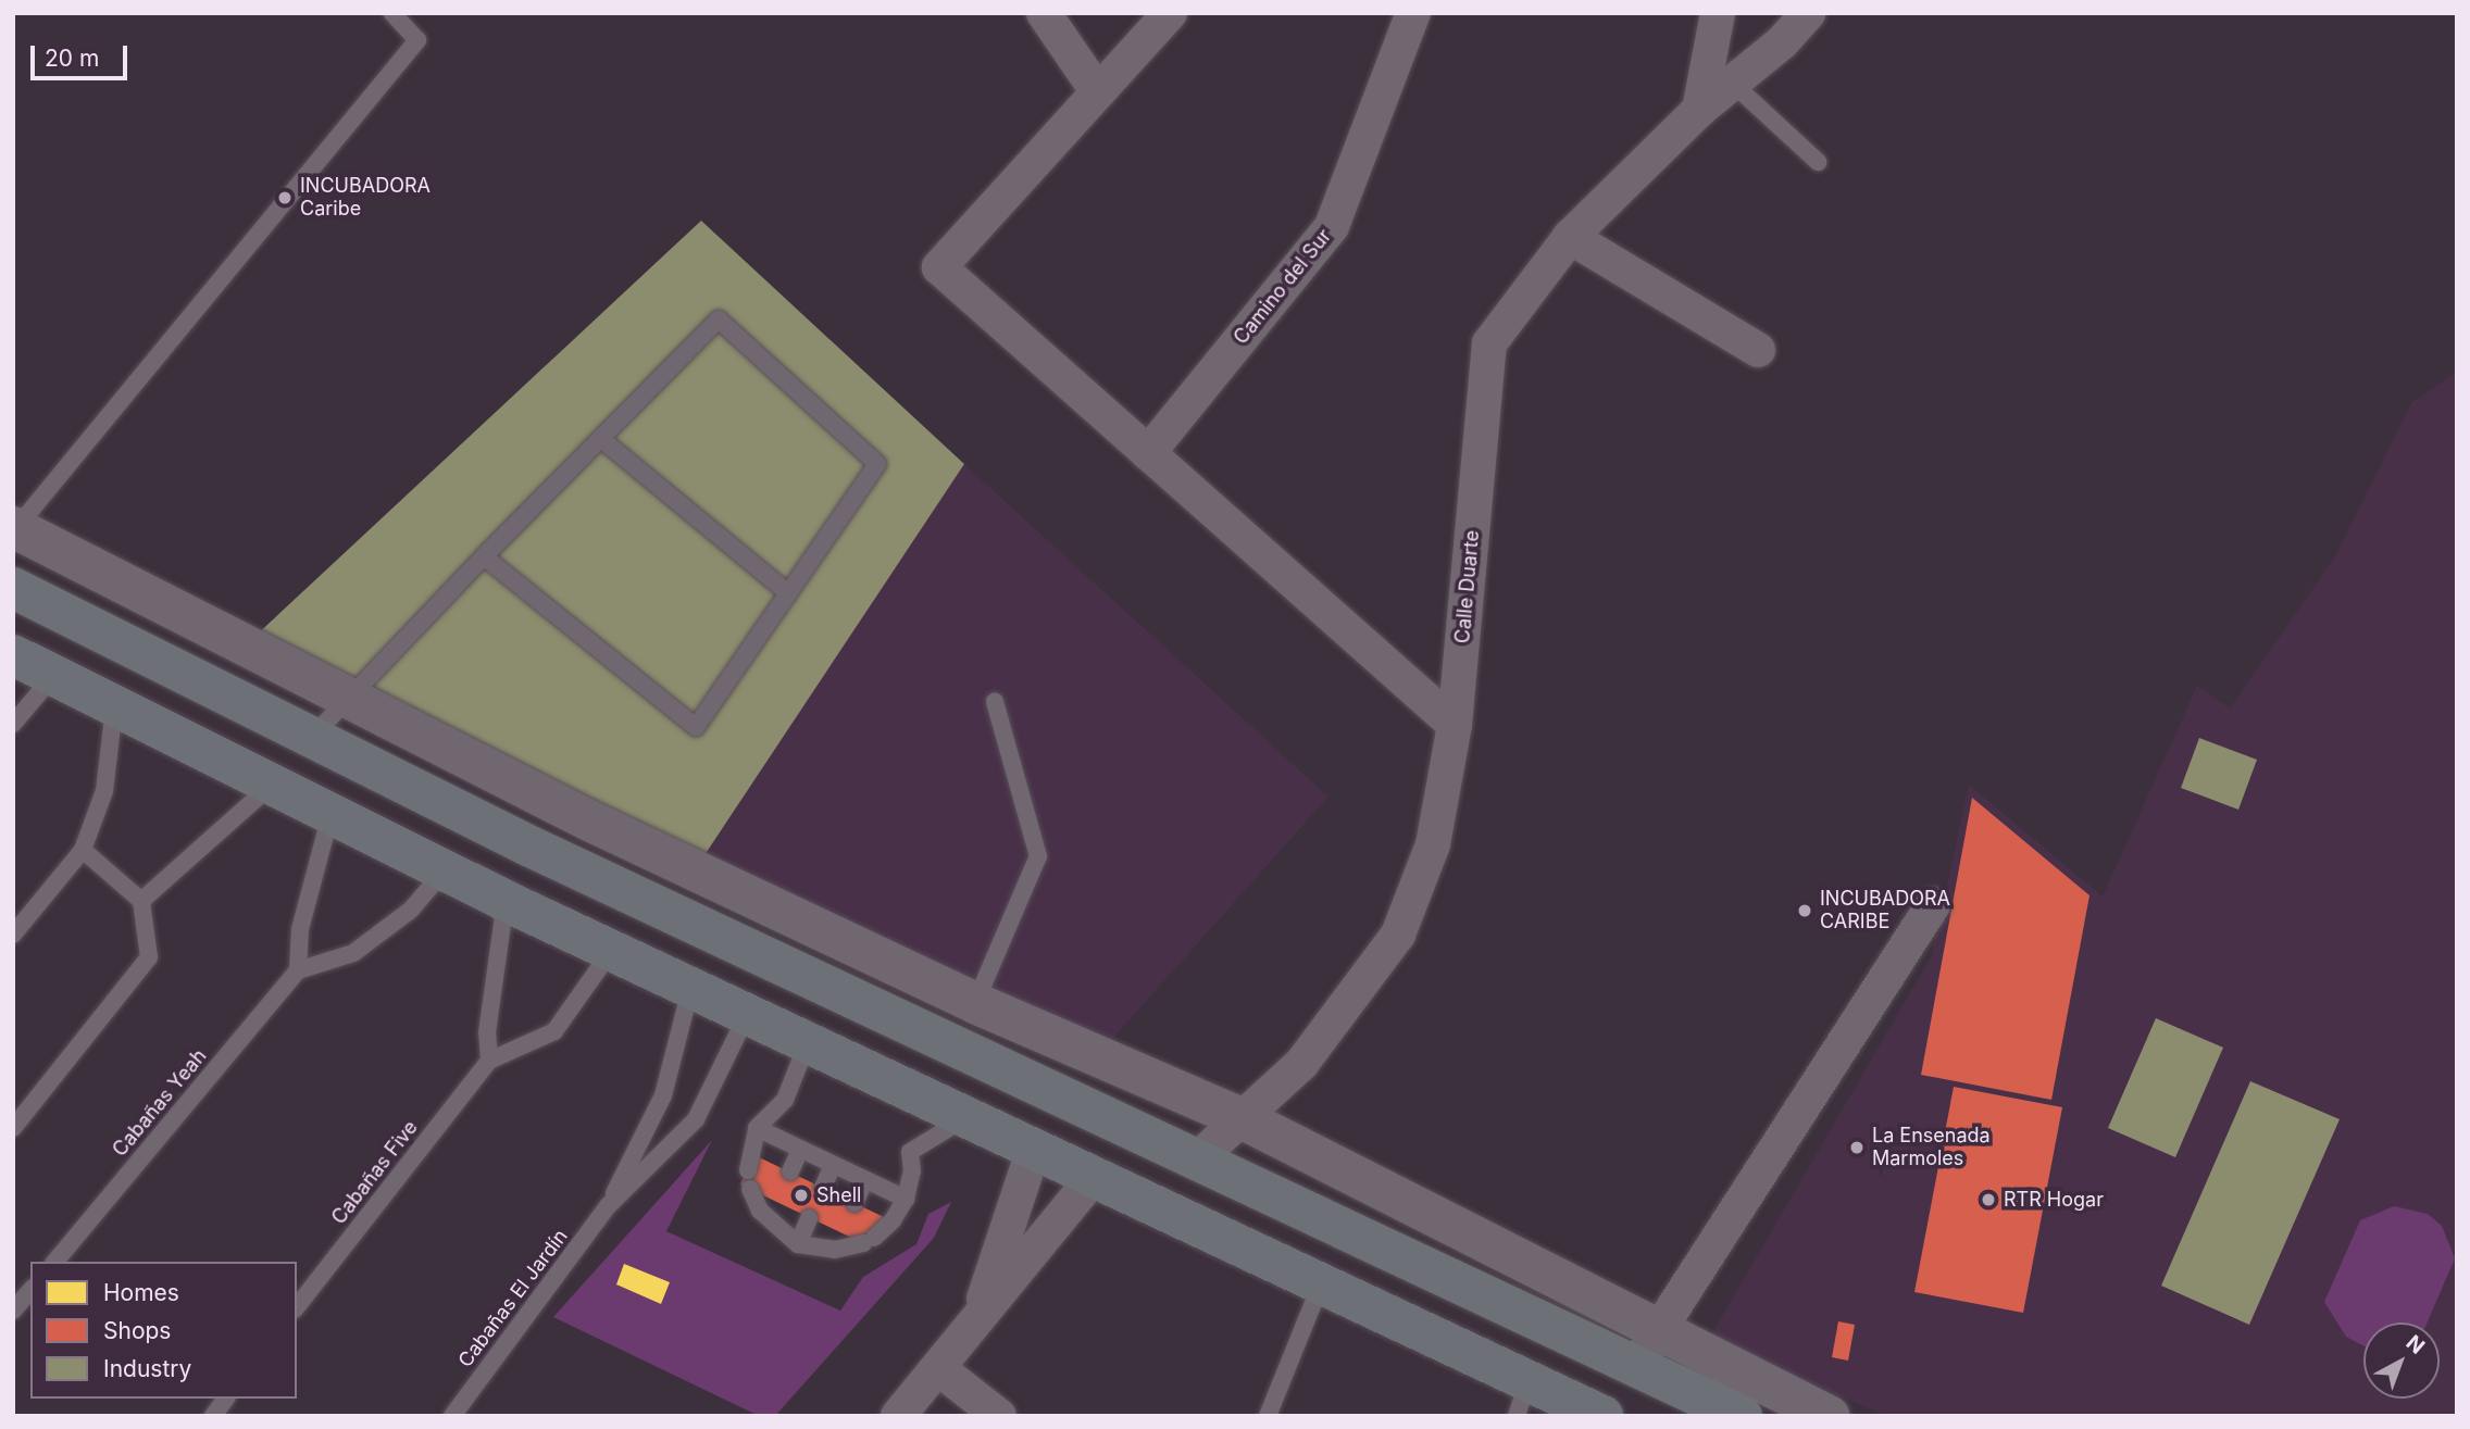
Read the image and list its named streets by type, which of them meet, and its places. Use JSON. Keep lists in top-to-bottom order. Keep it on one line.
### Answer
{"streets":{"street":["Camino del Sur","Calle Duarte"],"lane":["Cabañas Yeah","Cabañas Five","Cabañas El Jardín"]},"places":["INCUBADORA Caribe","INCUBADORA CARIBE","La Ensenada Marmoles","Shell","RTR Hogar"],"legend":["Homes","Shops","Industry"],"scale_bar":"20 m","north":"top right"}
